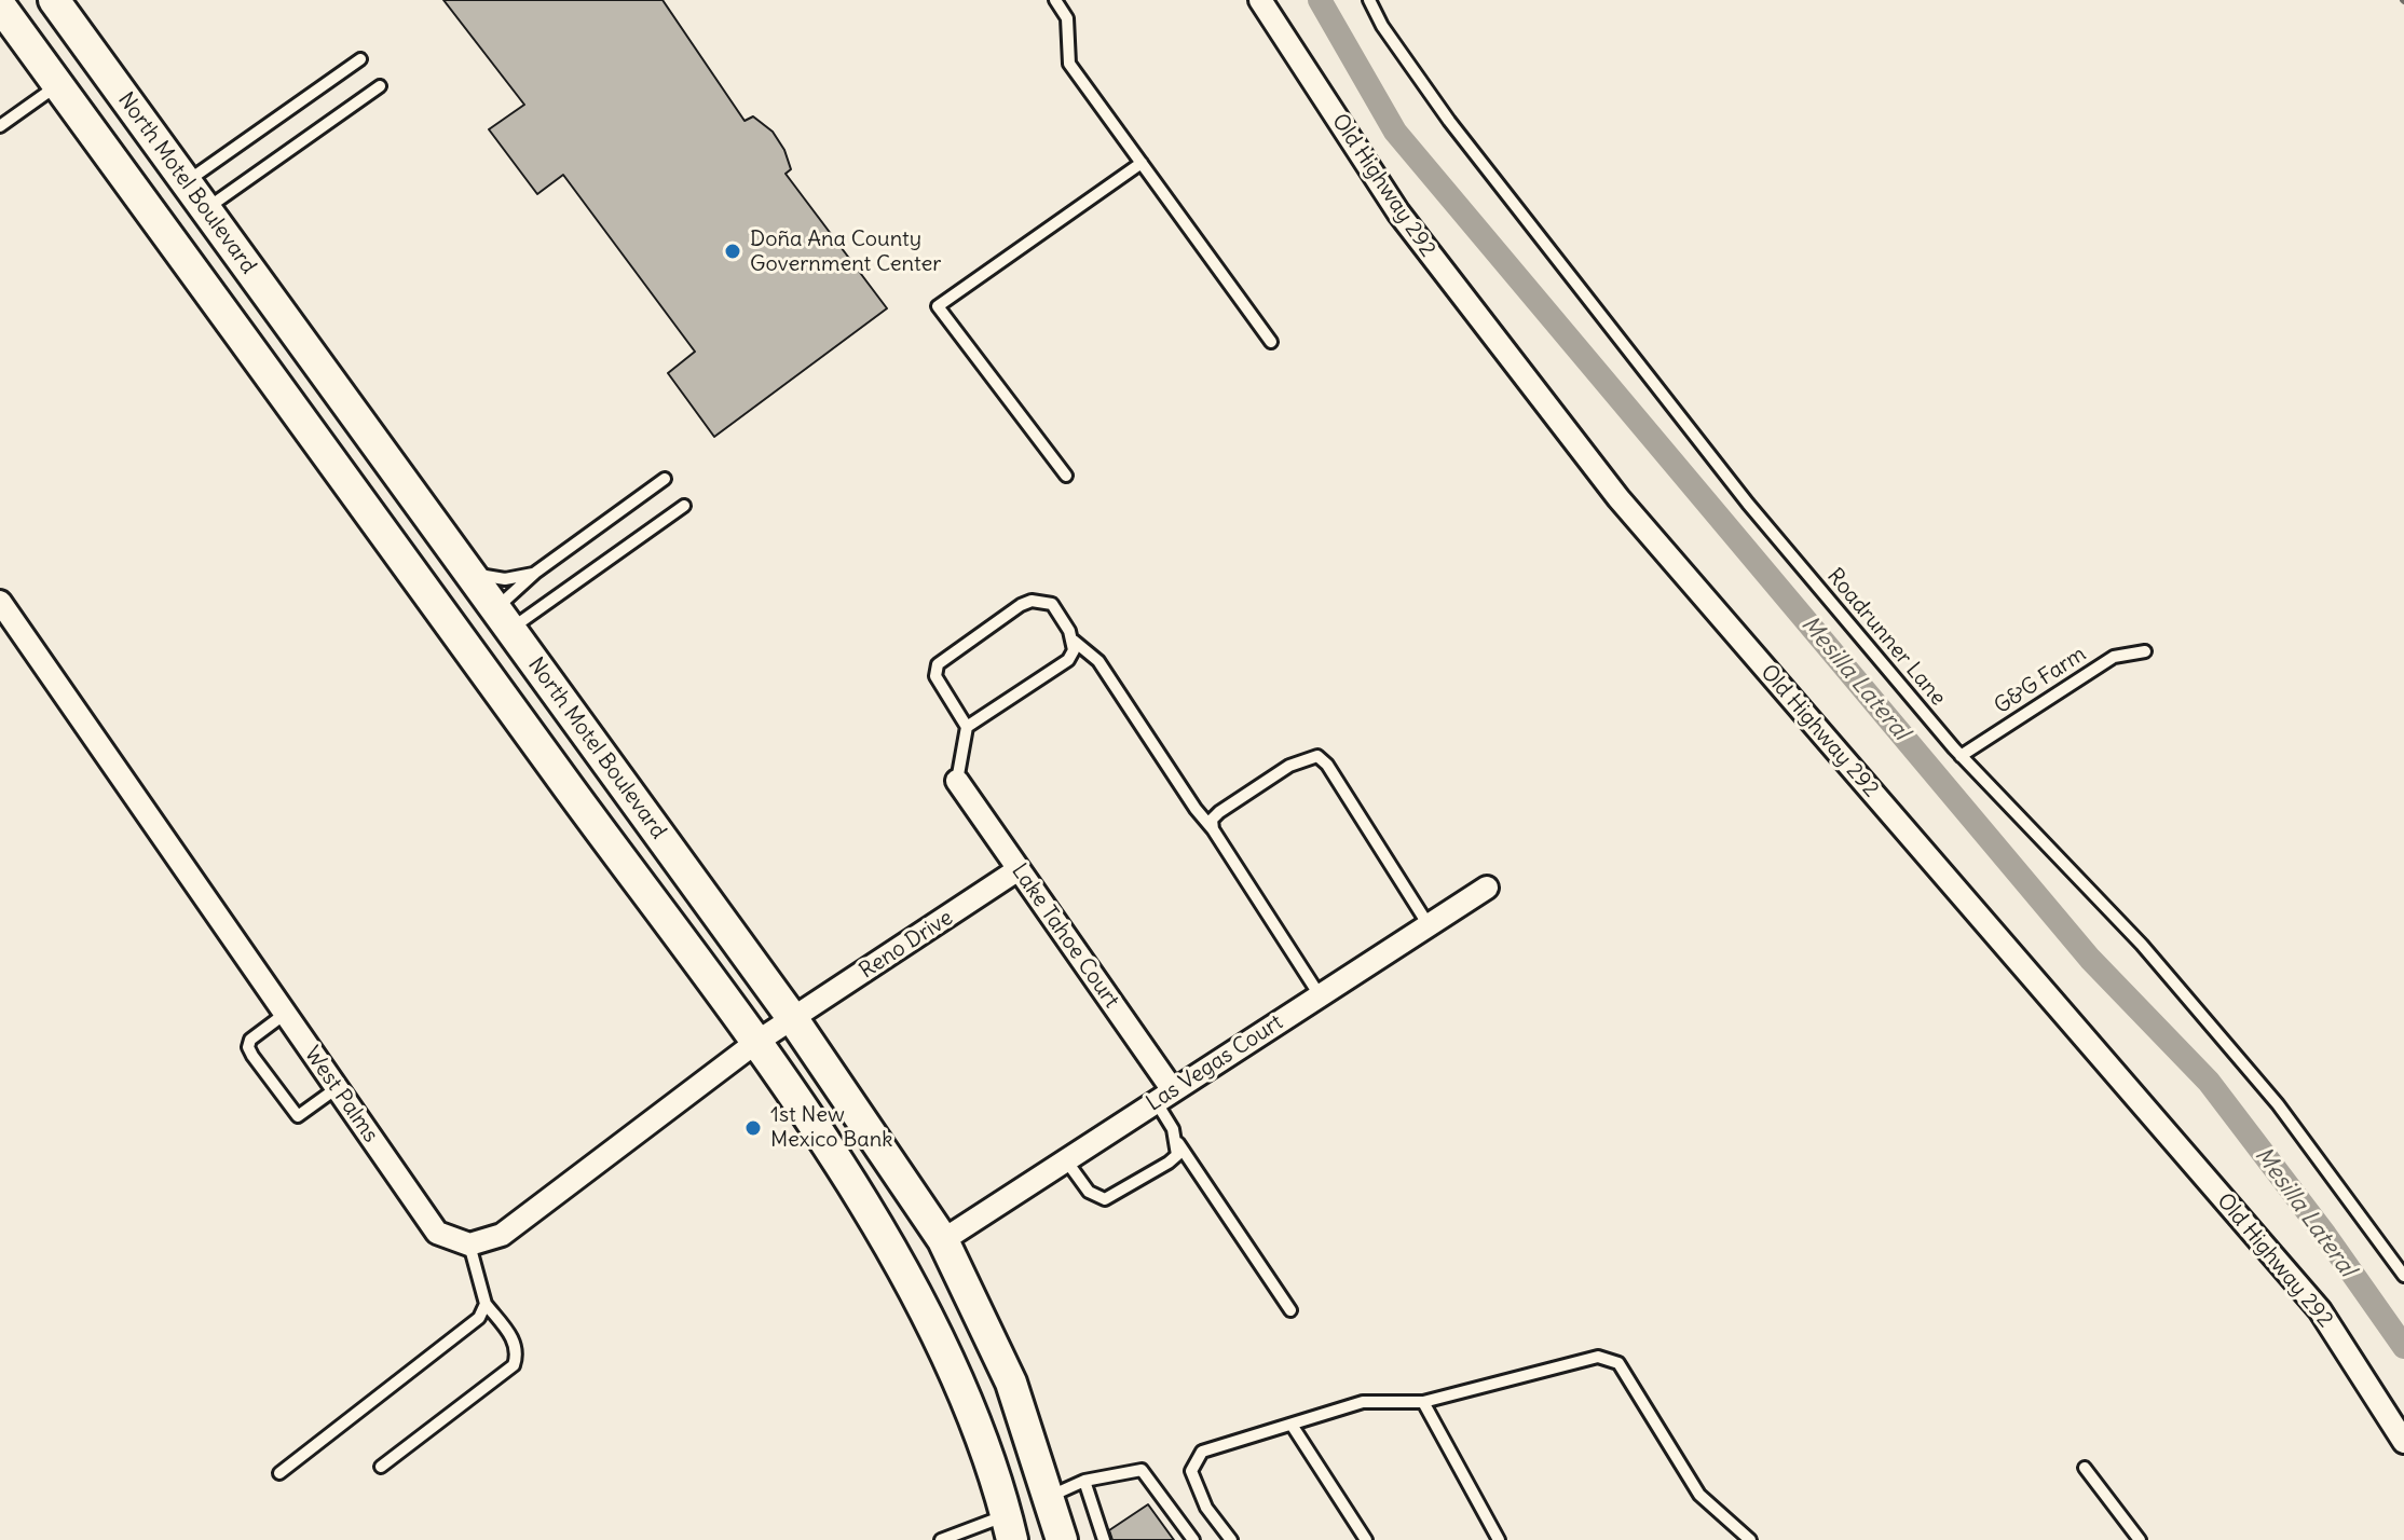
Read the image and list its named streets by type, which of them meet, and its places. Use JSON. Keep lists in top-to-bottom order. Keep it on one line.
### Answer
{"streets":{"main road":["North Motel Boulevard"],"street":["Old Highway 292","Lake Tahoe Court","Reno Drive","Las Vegas Court","West Palms"],"lane":["Roadrunner Lane","G&G Farm"]},"crossings":[["North Motel Boulevard","Reno Drive"],["North Motel Boulevard","Las Vegas Court"],["Roadrunner Lane","G&G Farm"],["Lake Tahoe Court","Reno Drive"],["Lake Tahoe Court","Las Vegas Court"]],"water":["Mesilla Lateral"],"places":["Doña Ana County Government Center","1st New Mexico Bank"]}
